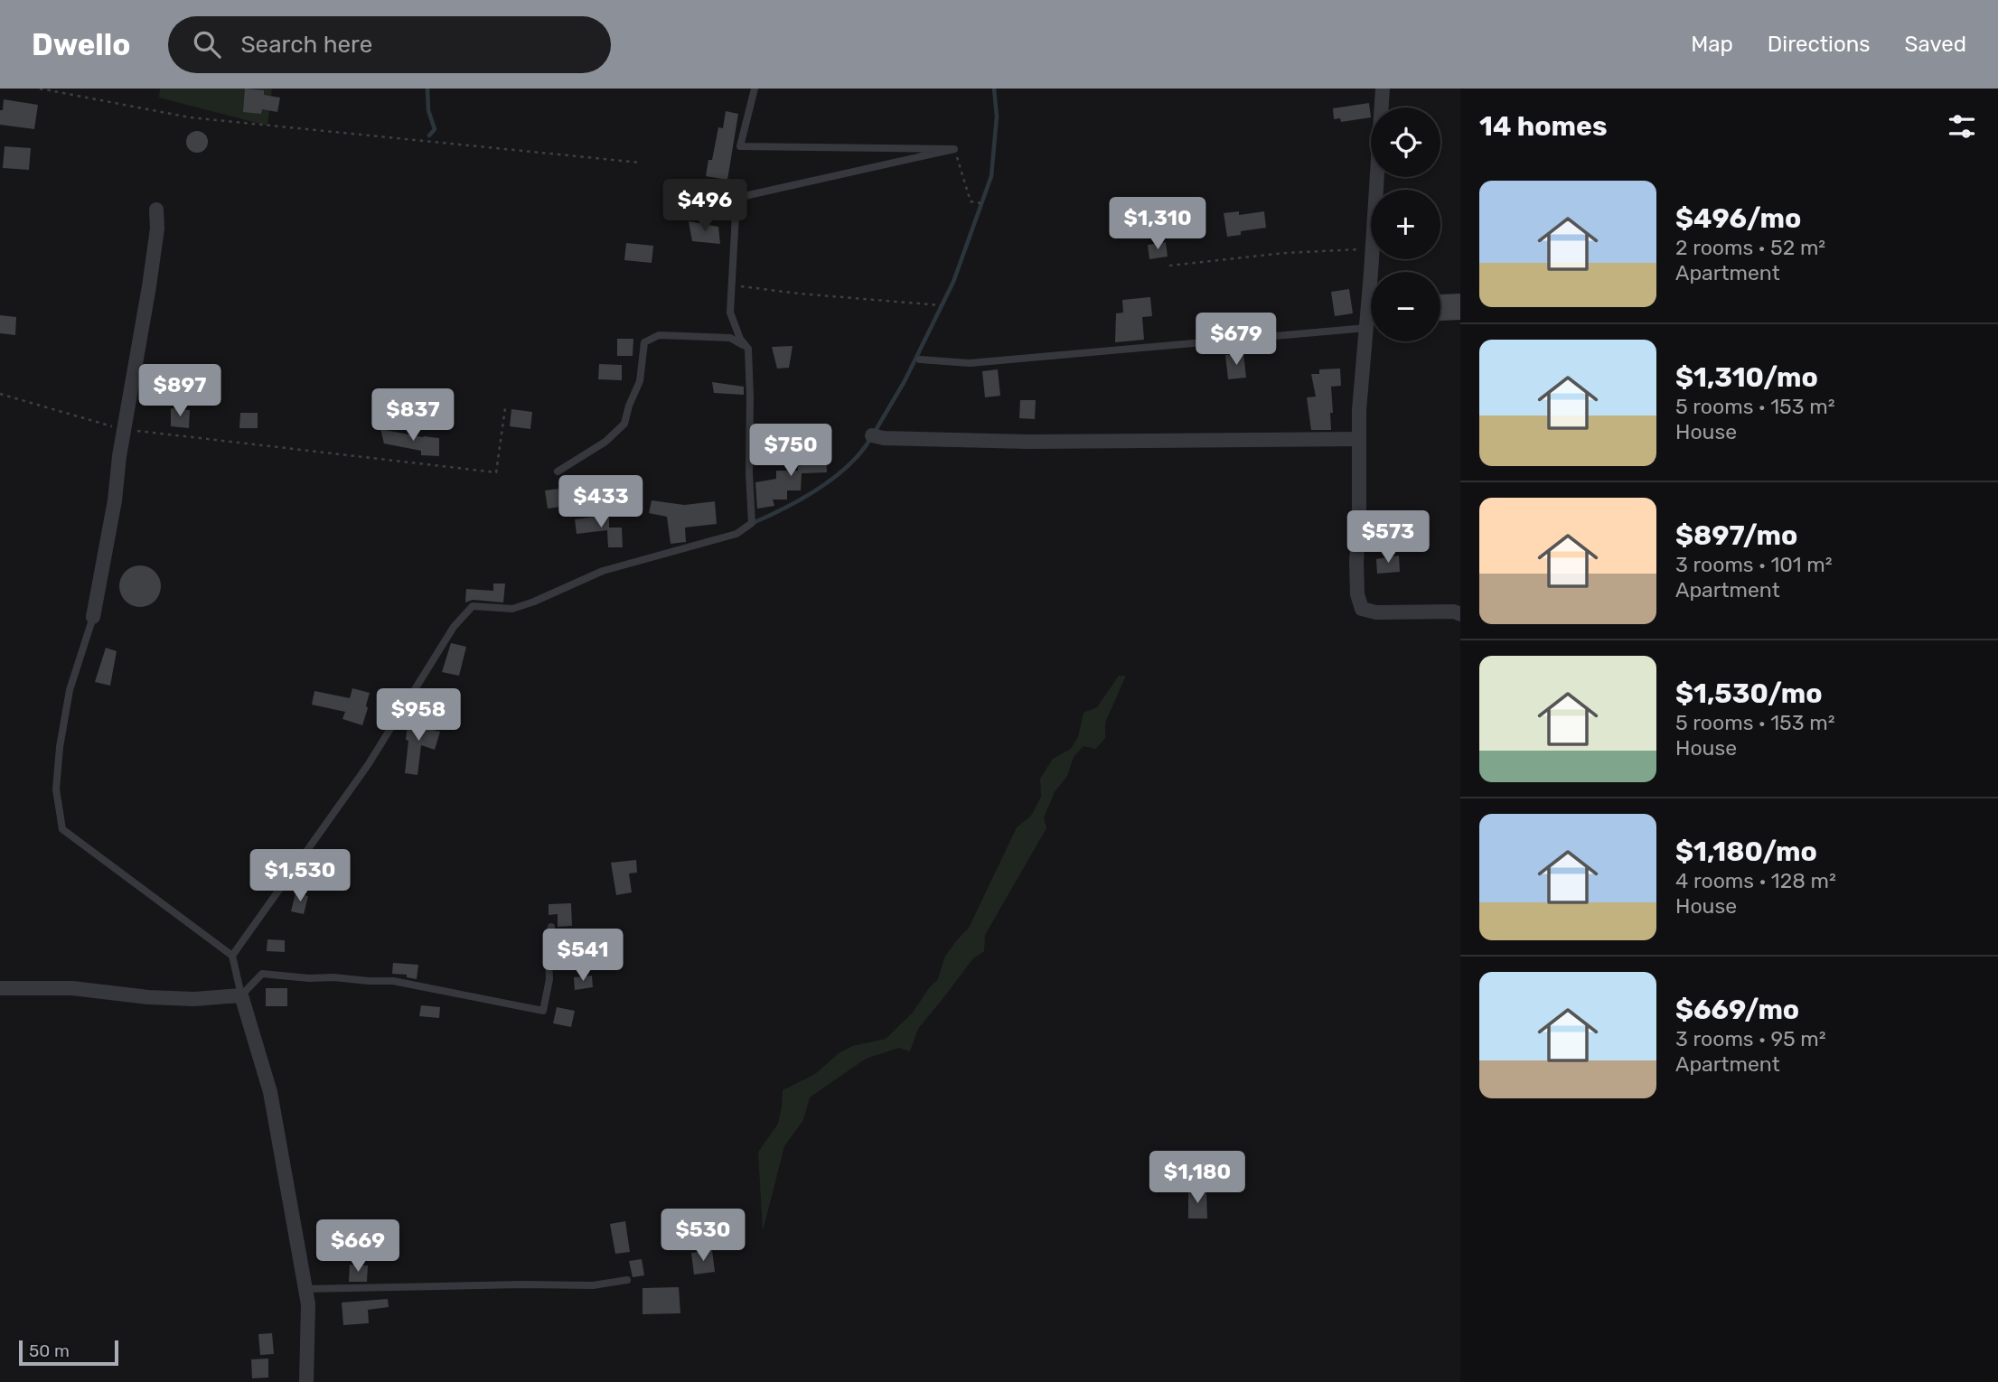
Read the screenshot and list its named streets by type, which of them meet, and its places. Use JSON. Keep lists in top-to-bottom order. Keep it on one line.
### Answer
{"scale_bar":"50 m","page":{"header":"Dwello","search":"Search here","nav":["Map","Directions","Saved"],"heading":"14 homes","map_buttons":["+","−"],"list":[{"name":"$496/mo","note":"2 rooms · 52 m² · Apartment"},{"name":"$1,310/mo","note":"5 rooms · 153 m² · House"},{"name":"$897/mo","note":"3 rooms · 101 m² · Apartment"},{"name":"$1,530/mo","note":"5 rooms · 153 m² · House"},{"name":"$1,180/mo","note":"4 rooms · 128 m² · House"},{"name":"$669/mo","note":"3 rooms · 95 m² · Apartment"}],"price":["$496","$1,310","$679","$897","$837","$750","$433","$573","$958","$1,530","$541","$1,180","$530","$669"],"scale":"50 m"}}
